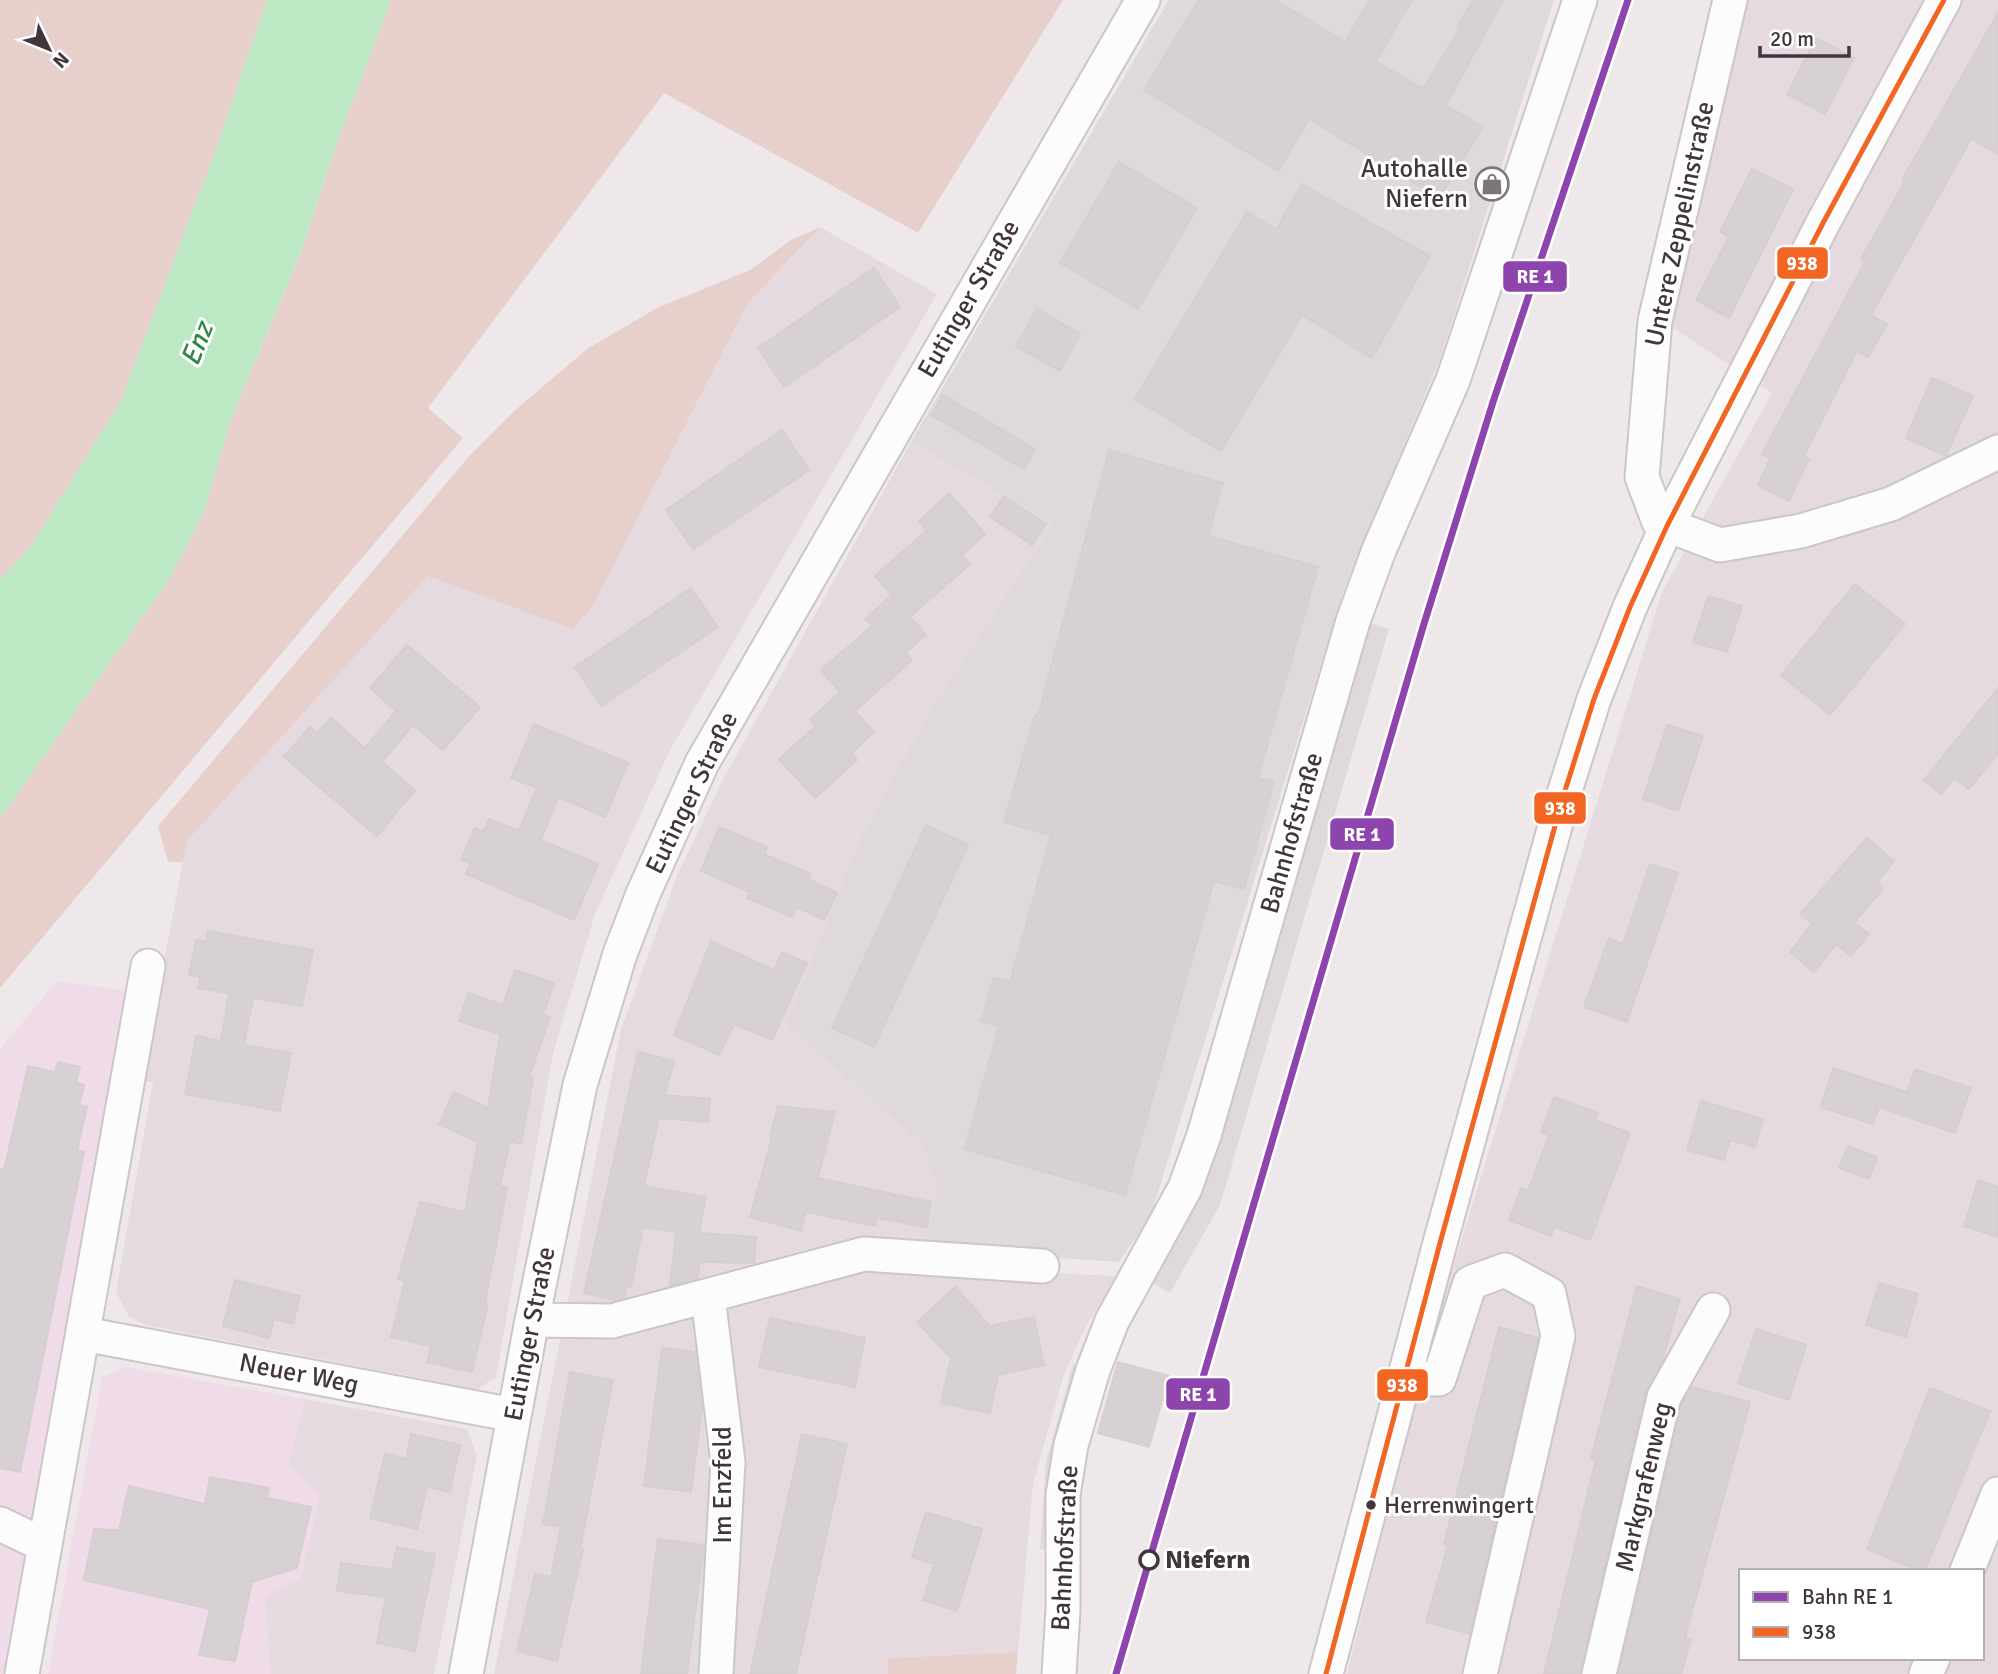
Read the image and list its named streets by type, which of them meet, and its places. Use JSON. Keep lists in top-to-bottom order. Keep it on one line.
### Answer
{"streets":{"street":["Untere Zeppelinstraße","Eutinger Straße","Bahnhofstraße","Neuer Weg","Im Enzfeld","Markgrafenweg"]},"crossings":[["Eutinger Straße","Neuer Weg"]],"water":["Enz"],"places":{"shop":["Autohalle Niefern"],"other":["Herrenwingert","Niefern"]},"lines":["transit line 938"],"legend":["Bahn RE 1","938"],"scale_bar":"20 m","north":"bottom right"}
